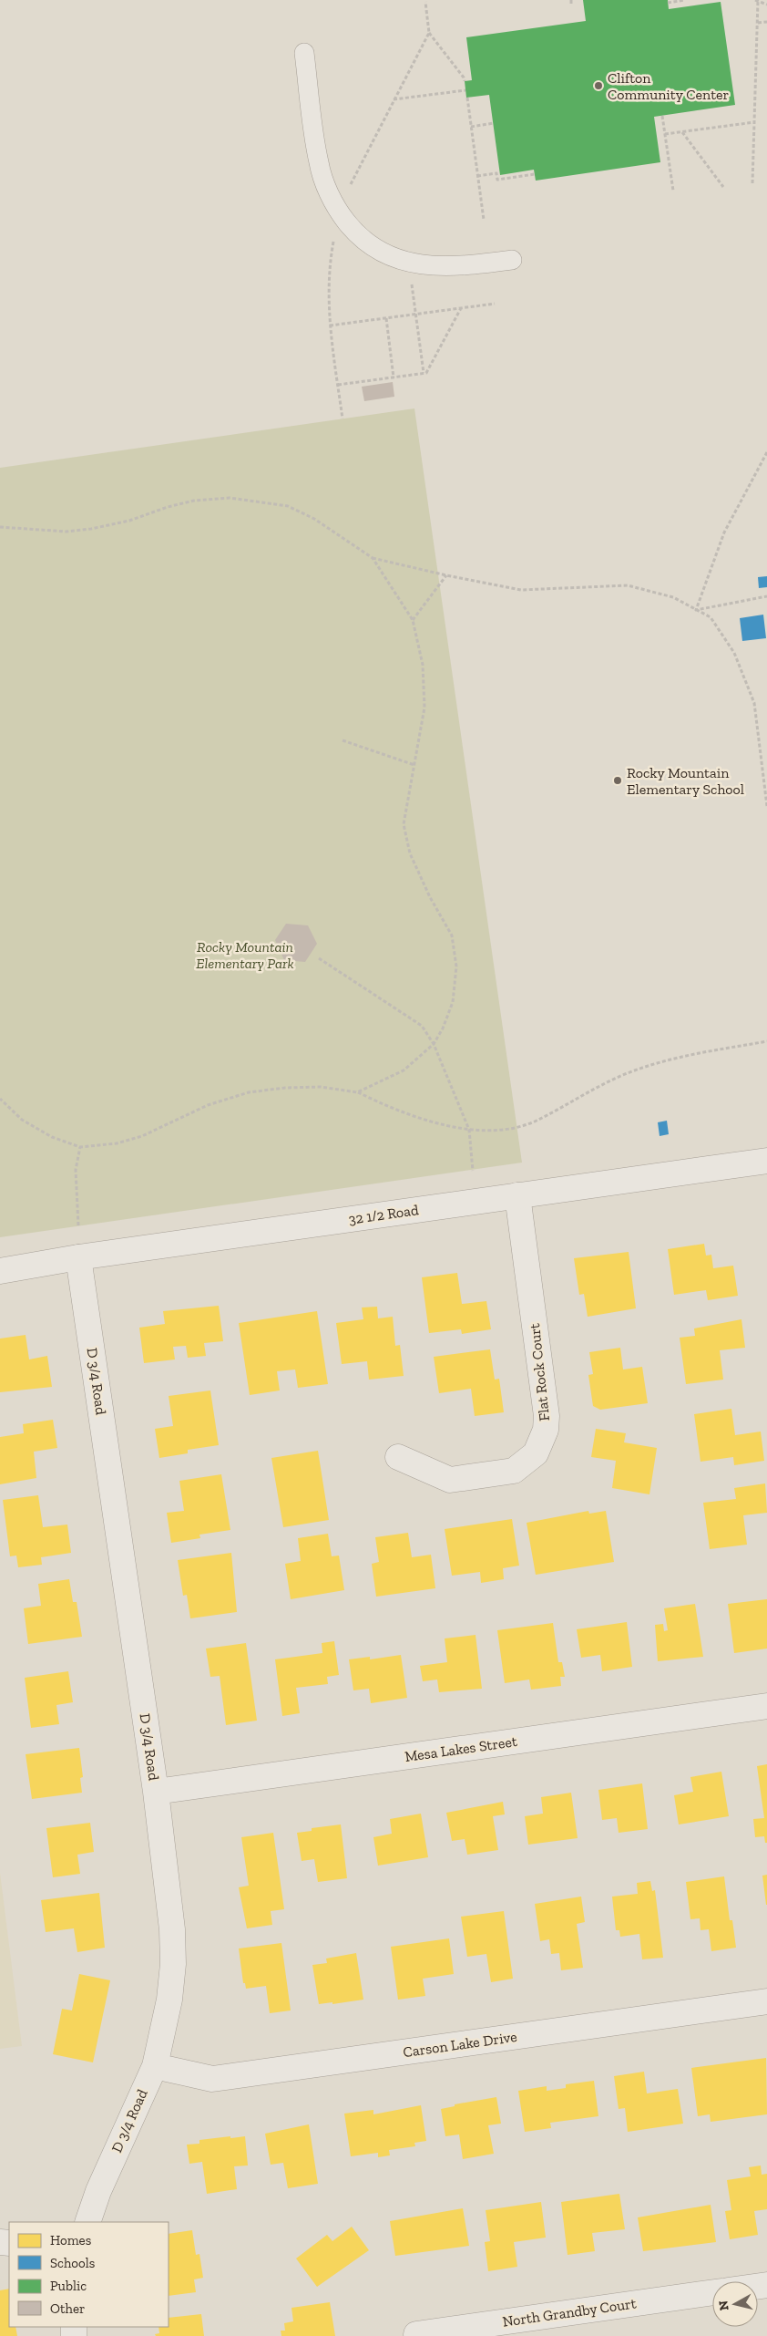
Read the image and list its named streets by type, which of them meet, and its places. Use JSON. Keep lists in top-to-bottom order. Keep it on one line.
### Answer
{"streets":{"street":["32 1/2 Road","Flat Rock Court","D 3/4 Road","Mesa Lakes Street","Carson Lake Drive","North Grandby Court"]},"crossings":[["32 1/2 Road","Flat Rock Court"],["32 1/2 Road","D 3/4 Road"],["D 3/4 Road","Mesa Lakes Street"],["D 3/4 Road","Carson Lake Drive"]],"parks":["Rocky Mountain Elementary Park"],"places":["Clifton Community Center","Rocky Mountain Elementary School"],"legend":["Homes","Schools","Public","Other"],"north":"left"}
